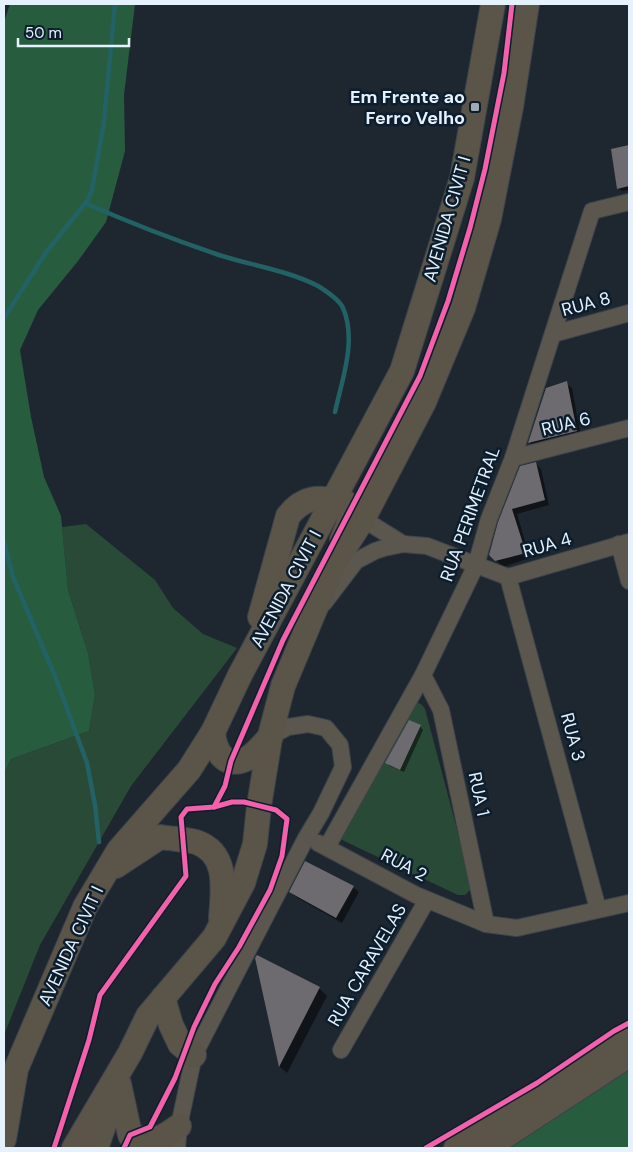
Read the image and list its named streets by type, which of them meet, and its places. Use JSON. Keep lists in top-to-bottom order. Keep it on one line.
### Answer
{"streets":{"main road":["AVENIDA CIVIT I"],"street":["RUA 8","RUA 6","RUA PERIMETRAL","RUA 4","RUA 3","RUA 1","RUA 2","RUA CARAVELAS"]},"crossings":[["RUA 8","RUA PERIMETRAL"],["RUA 6","RUA PERIMETRAL"],["RUA PERIMETRAL","RUA 4"],["RUA PERIMETRAL","RUA 1"],["RUA PERIMETRAL","RUA 2"],["RUA 4","RUA 3"],["RUA 1","RUA 2"],["RUA 2","RUA CARAVELAS"]],"places":{"transit":["Em Frente ao Ferro Velho"]},"scale_bar":"50 m"}
